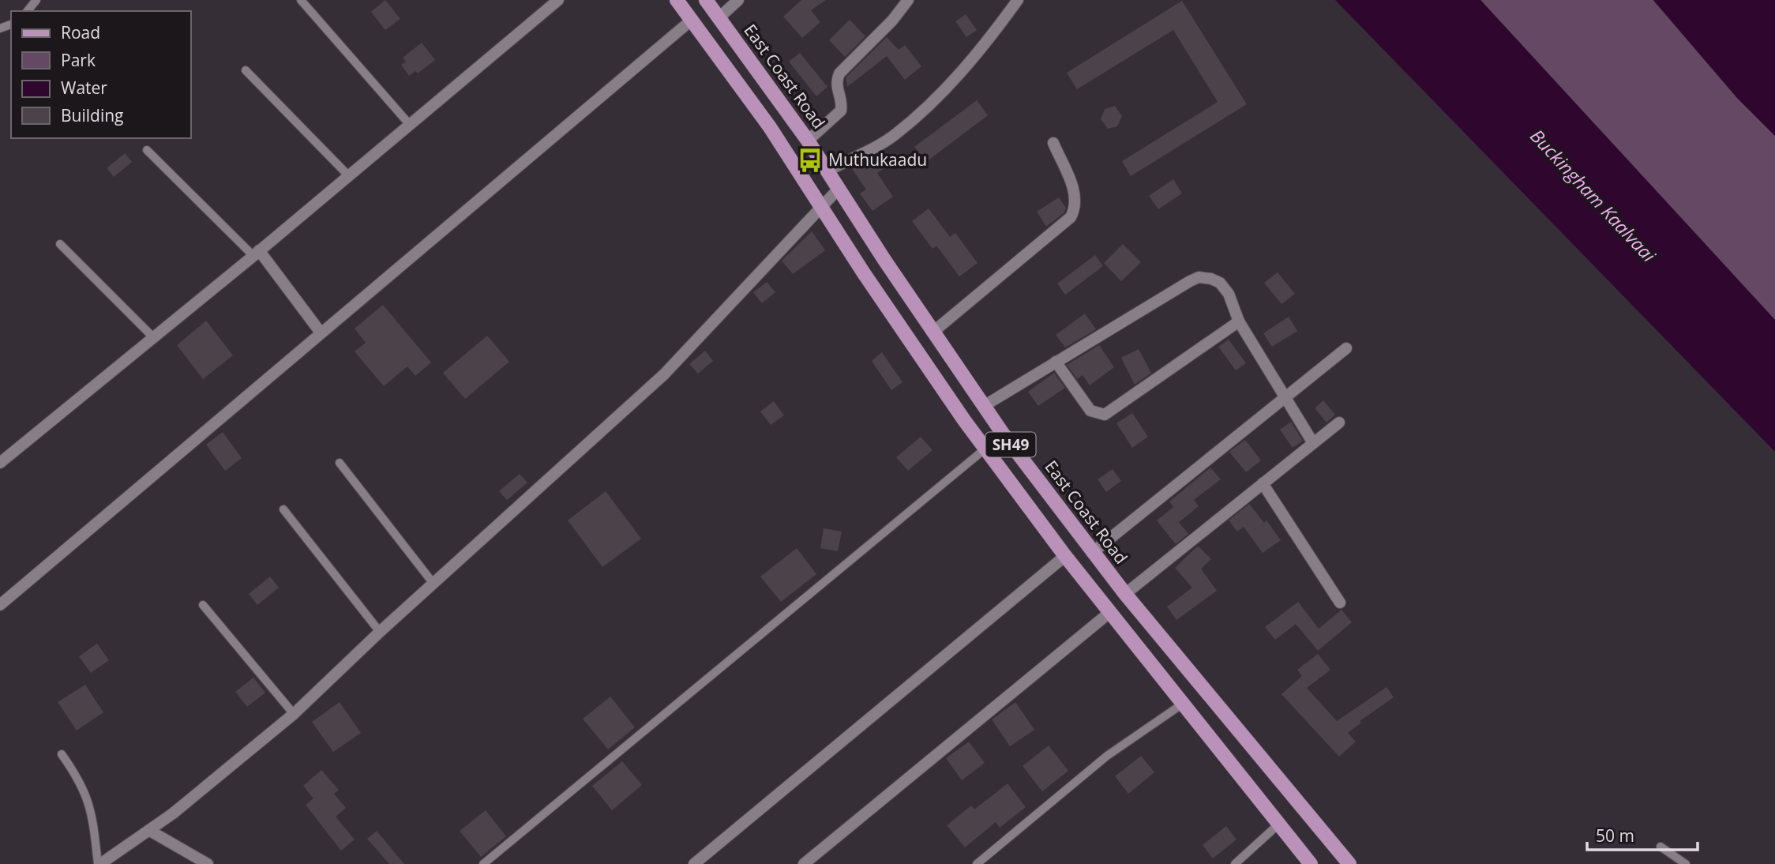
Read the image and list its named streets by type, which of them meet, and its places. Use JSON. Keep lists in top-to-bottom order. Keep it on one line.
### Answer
{"streets":{"main road":["East Coast Road","SH49"]},"water":["Buckingham Kaalvaai"],"places":{"bus stop":["Muthukaadu"]},"legend":["Road","Park","Water","Building"],"scale_bar":"50 m"}
